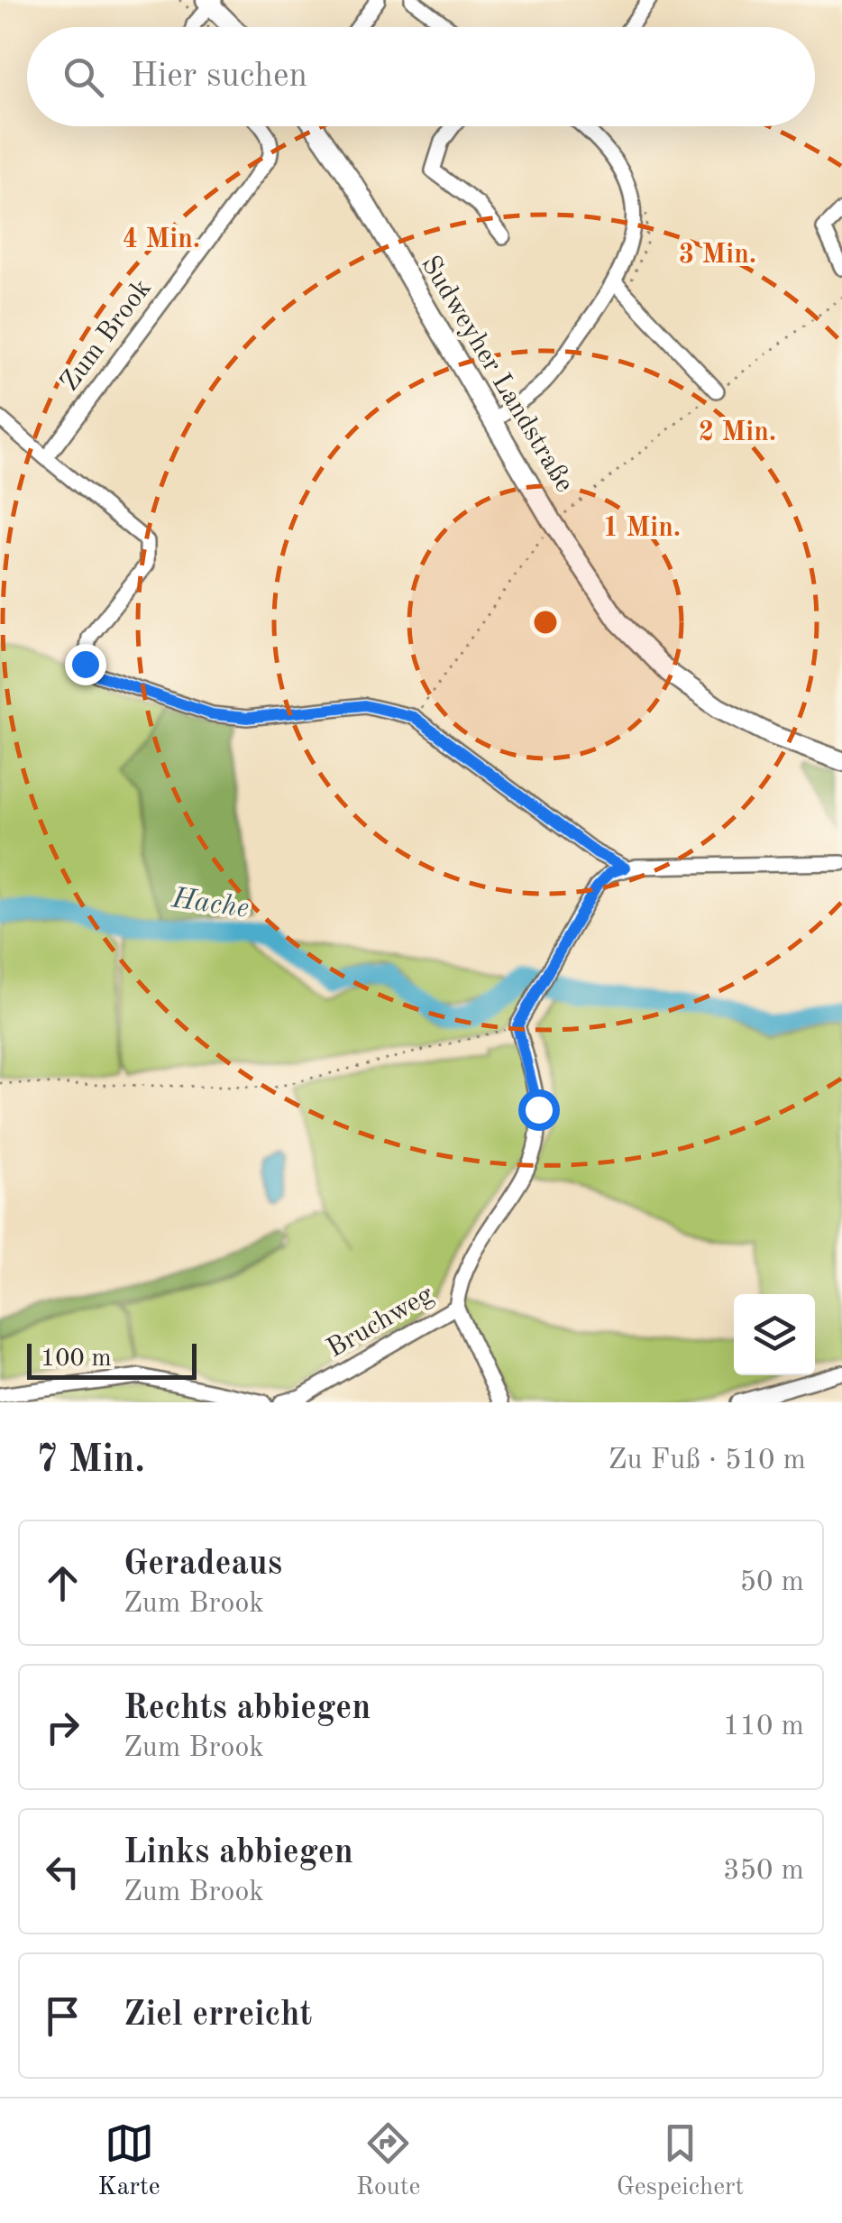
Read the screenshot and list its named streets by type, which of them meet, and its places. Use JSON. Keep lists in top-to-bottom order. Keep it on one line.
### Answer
{"streets":{"main road":["Sudweyher Landstraße"],"street":["Zum Brook","Bruchweg"]},"water":["Hache"],"scale_bar":"100 m","page":{"search":"Hier suchen","scale":"100 m","heading":["7 Min.","Zu Fuß · 510 m"],"list":[["Geradeaus","Zum Brook","50 m"],["Rechts abbiegen","Zum Brook","110 m"],["Links abbiegen","Zum Brook","350 m"],"Ziel erreicht"],"nav":["Karte","Route","Gespeichert"]},"rings":["4 Min.","3 Min.","2 Min.","1 Min."]}
